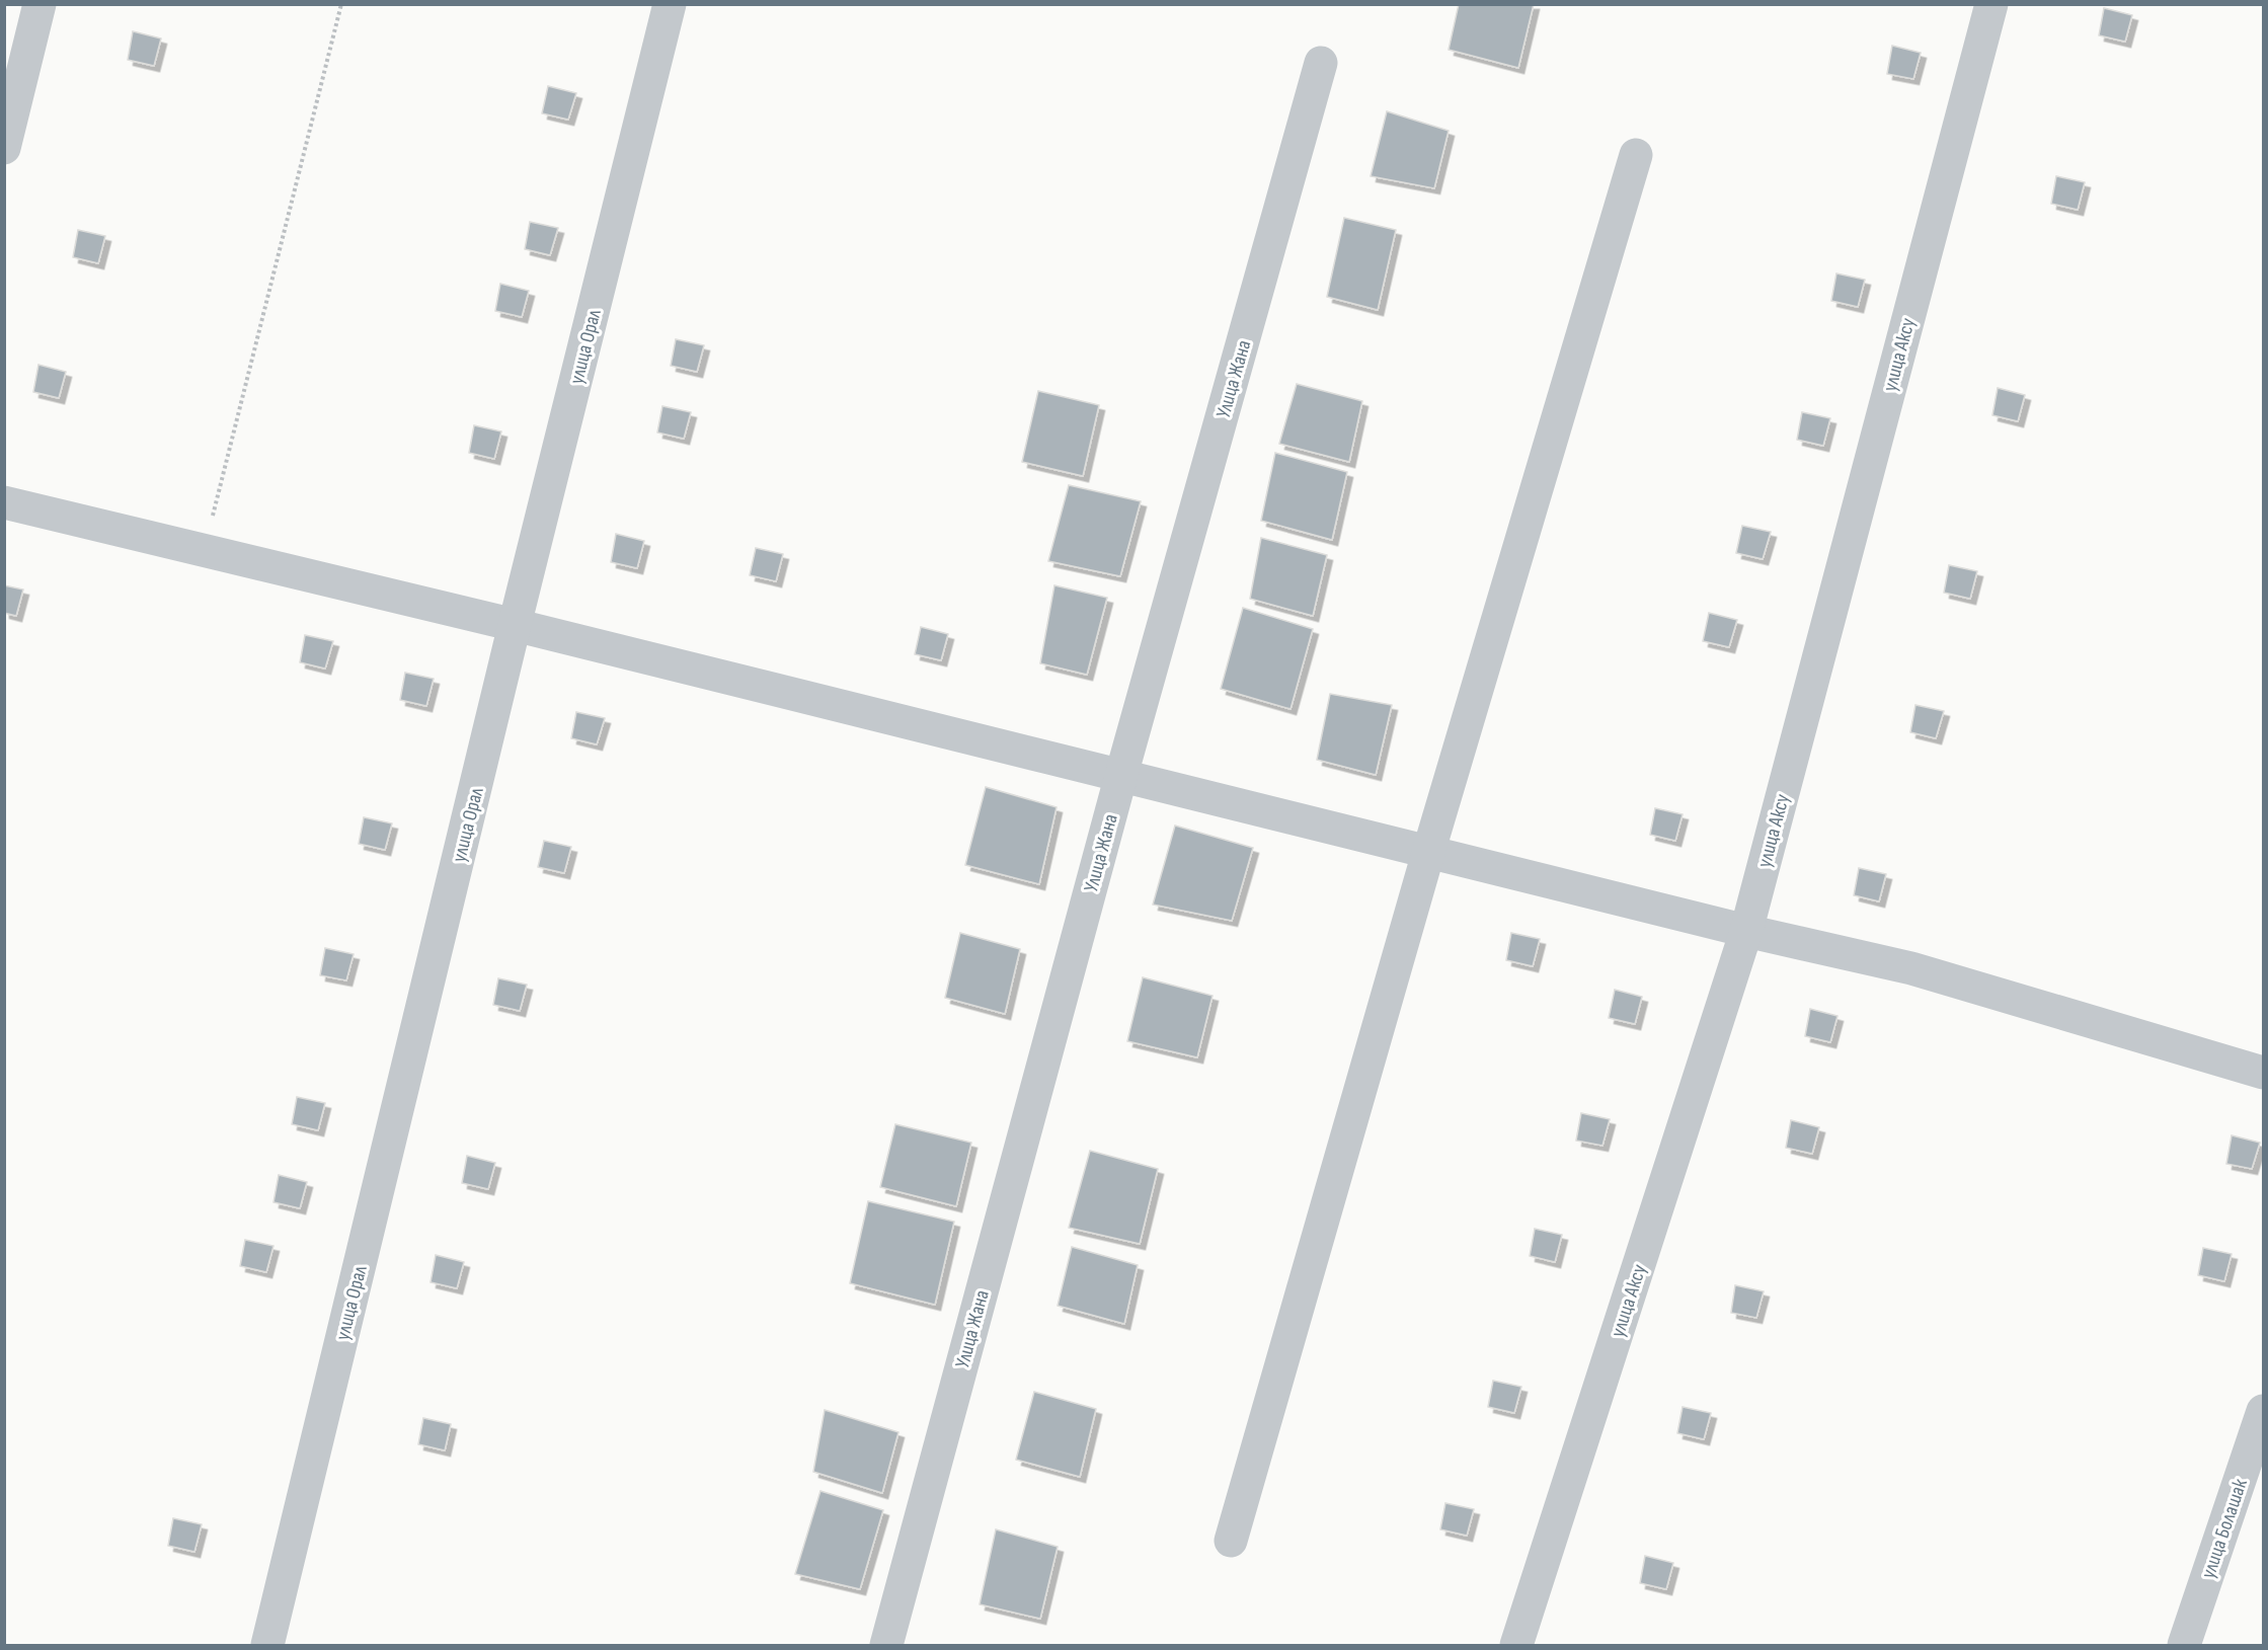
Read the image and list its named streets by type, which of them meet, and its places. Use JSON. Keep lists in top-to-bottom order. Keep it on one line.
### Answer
{"streets":{"street":["улица Орал","улица Аксу","Улица Жана","улица Болашак"]}}
